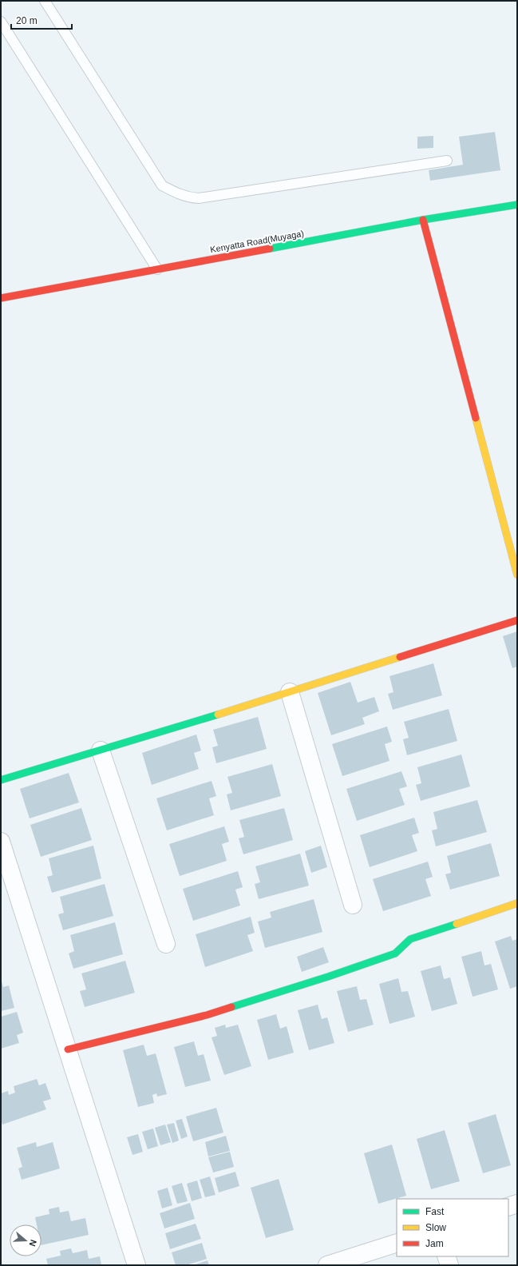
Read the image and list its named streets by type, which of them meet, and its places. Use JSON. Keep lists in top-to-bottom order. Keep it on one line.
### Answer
{"streets":{"street":["Kenyatta Road(Muyaga)"]},"legend":["Fast","Slow","Jam"],"scale_bar":"20 m","north":"right"}
